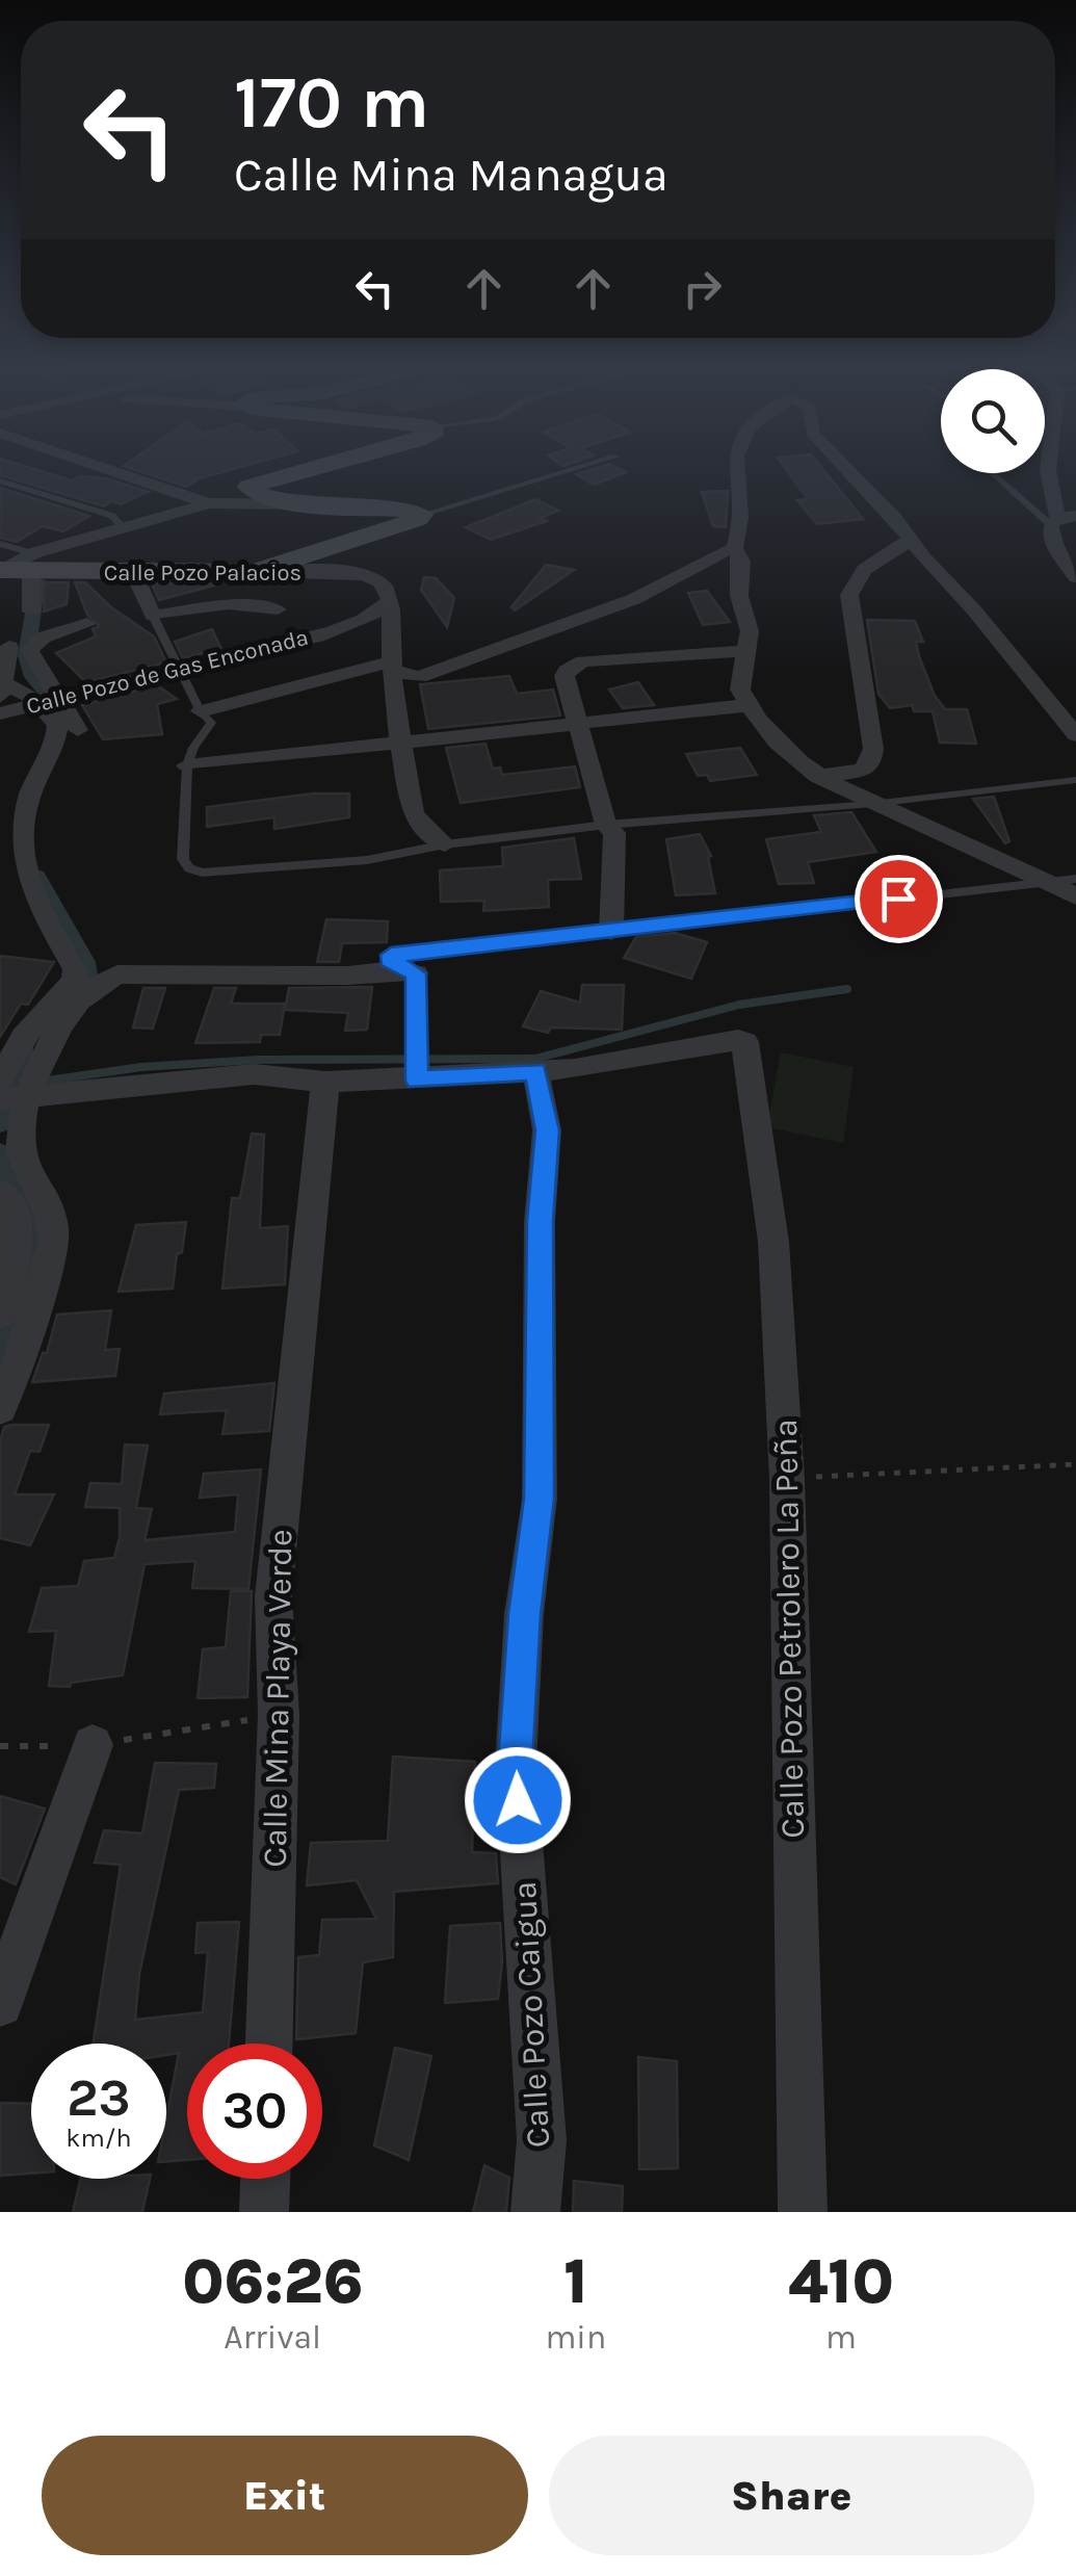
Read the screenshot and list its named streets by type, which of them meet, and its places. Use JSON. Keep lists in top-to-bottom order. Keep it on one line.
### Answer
{"streets":{"street":["Calle Pozo Palacios","Calle Pozo de Gas Enconada","Calle Pozo Petrolero La Peña","Calle Mina Playa Verde","Calle Pozo Caigua"]},"crossings":[["Calle Pozo Palacios","Calle Pozo de Gas Enconada"],["Calle Pozo Petrolero La Peña","Calle Pozo Caigua"]],"page":{"turn":["170 m","Calle Mina Managua"],"speed":"23 km/h","limit":"30","eta":["06:26","Arrival","1","min","410","m"],"buttons":["Exit","Share"]}}
